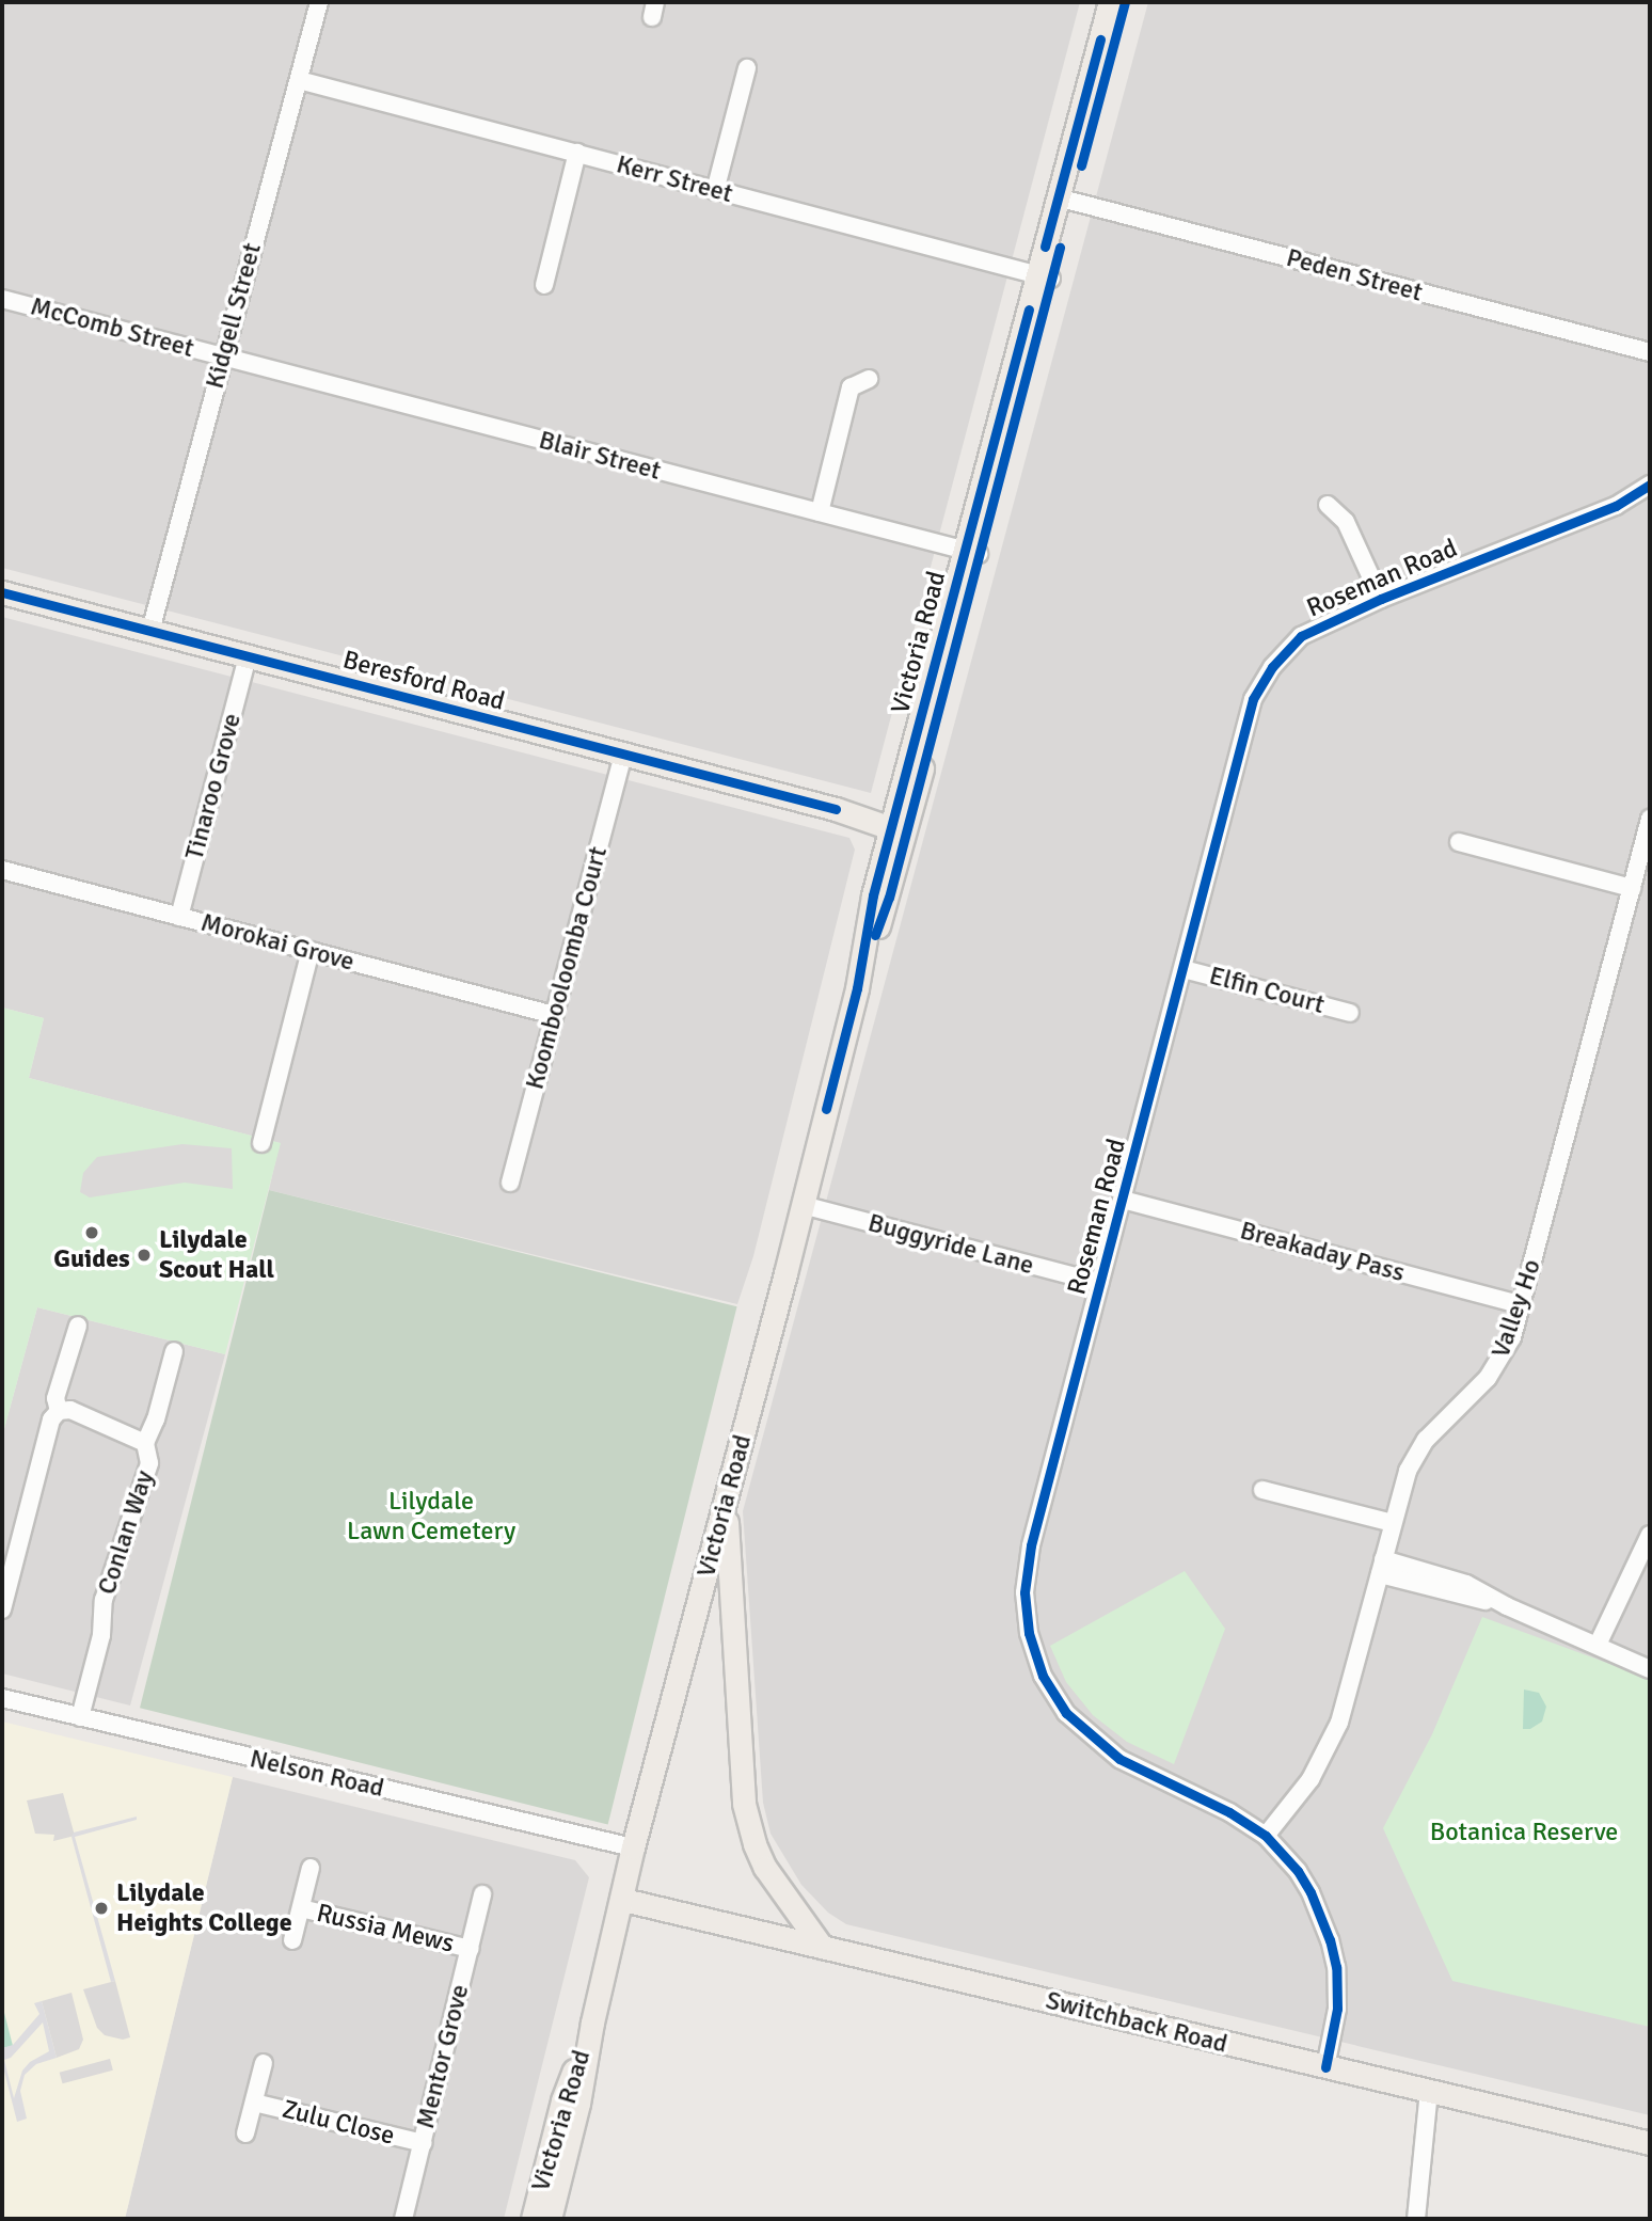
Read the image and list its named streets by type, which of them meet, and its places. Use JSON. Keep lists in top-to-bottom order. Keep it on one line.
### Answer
{"streets":{"main road":["Victoria Road","Beresford Road","Switchback Road"],"street":["Kerr Street","Peden Street","Kidgell Street","McComb Street","Blair Street","Roseman Road","Tinaroo Grove","Morokai Grove","Koombooloomba Court","Elfin Court","Buggyride Lane","Breakaday Pass","Valley Ho","Conlan Way","Nelson Road","Russia Mews","Mentor Grove","Zulu Close"]},"crossings":[["Kerr Street","Kidgell Street"],["Kerr Street","Victoria Road"],["Peden Street","Victoria Road"],["Kidgell Street","McComb Street"],["Kidgell Street","Blair Street"],["Kidgell Street","Beresford Road"],["McComb Street","Blair Street"],["Blair Street","Victoria Road"],["Roseman Road","Elfin Court"],["Roseman Road","Buggyride Lane"],["Roseman Road","Breakaday Pass"],["Roseman Road","Valley Ho"],["Roseman Road","Switchback Road"],["Victoria Road","Beresford Road"],["Victoria Road","Buggyride Lane"],["Victoria Road","Nelson Road"],["Victoria Road","Switchback Road"],["Beresford Road","Tinaroo Grove"],["Beresford Road","Koombooloomba Court"],["Tinaroo Grove","Morokai Grove"],["Morokai Grove","Koombooloomba Court"],["Breakaday Pass","Valley Ho"],["Conlan Way","Nelson Road"],["Russia Mews","Mentor Grove"],["Mentor Grove","Zulu Close"]],"parks":["Lilydale Lawn Cemetery","Botanica Reserve"],"places":["Guides","Lilydale Scout Hall","Lilydale Heights College"]}
